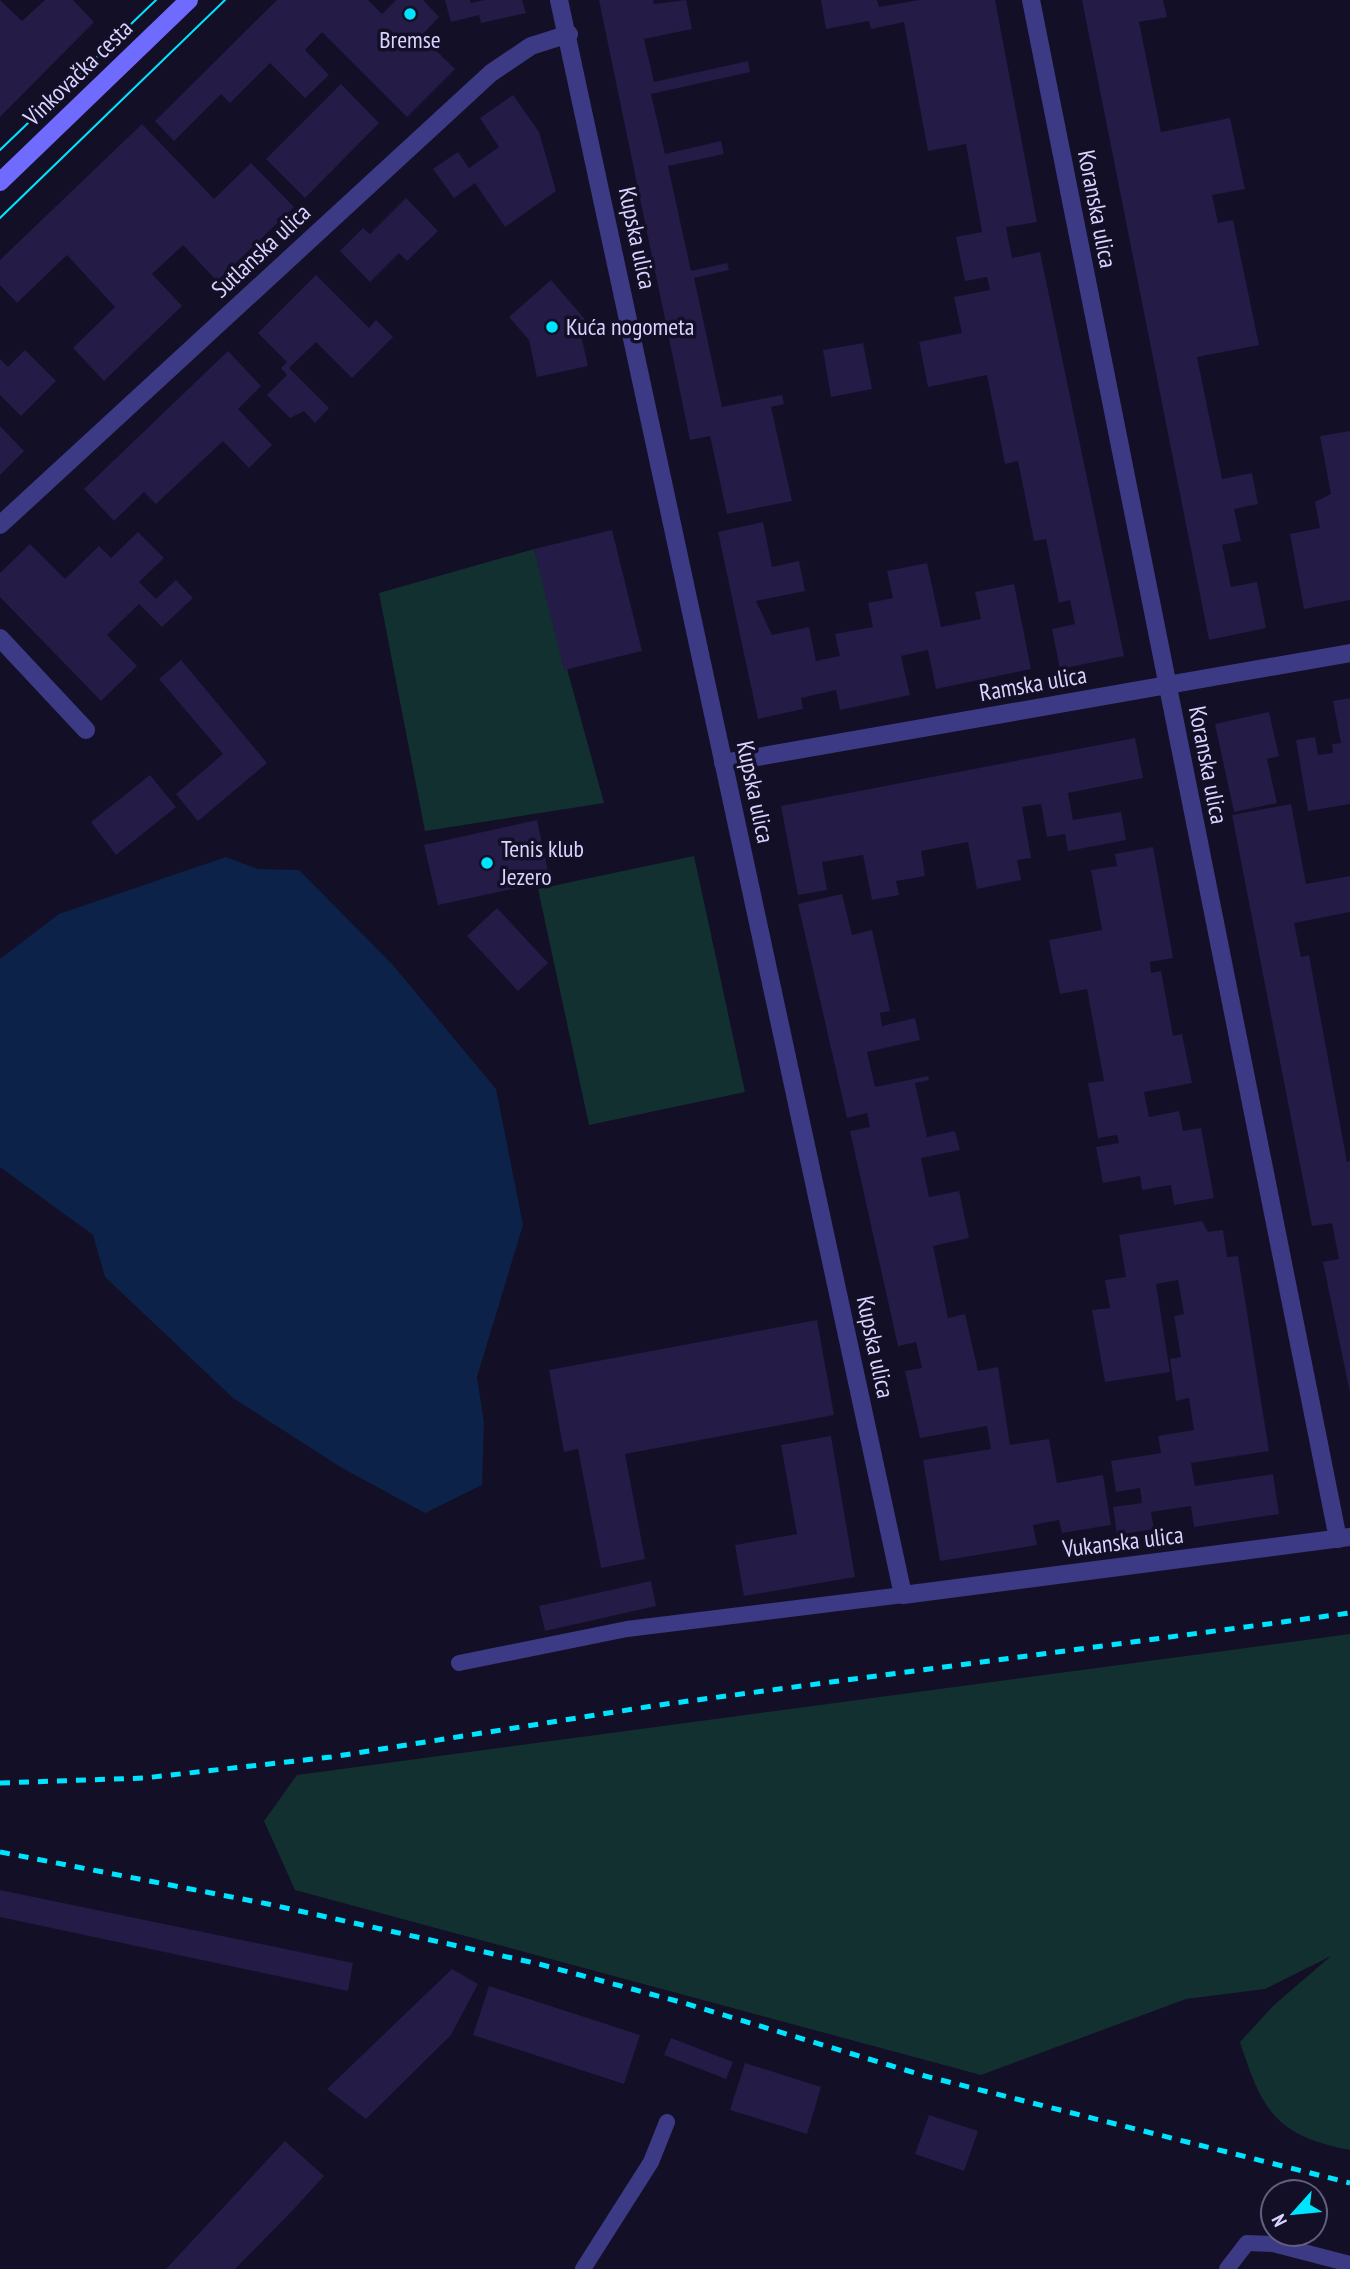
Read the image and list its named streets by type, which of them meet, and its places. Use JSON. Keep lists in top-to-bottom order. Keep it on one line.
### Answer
{"streets":{"main road":["Vinkovačka cesta"],"street":["Koranska ulica","Kupska ulica","Sutlanska ulica","Ramska ulica","Vukanska ulica"]},"crossings":[["Koranska ulica","Ramska ulica"],["Koranska ulica","Vukanska ulica"],["Kupska ulica","Sutlanska ulica"],["Kupska ulica","Ramska ulica"],["Kupska ulica","Vukanska ulica"]],"places":["Bremse","Kuća nogometa","Tenis klub Jezero"],"north":"bottom left"}
